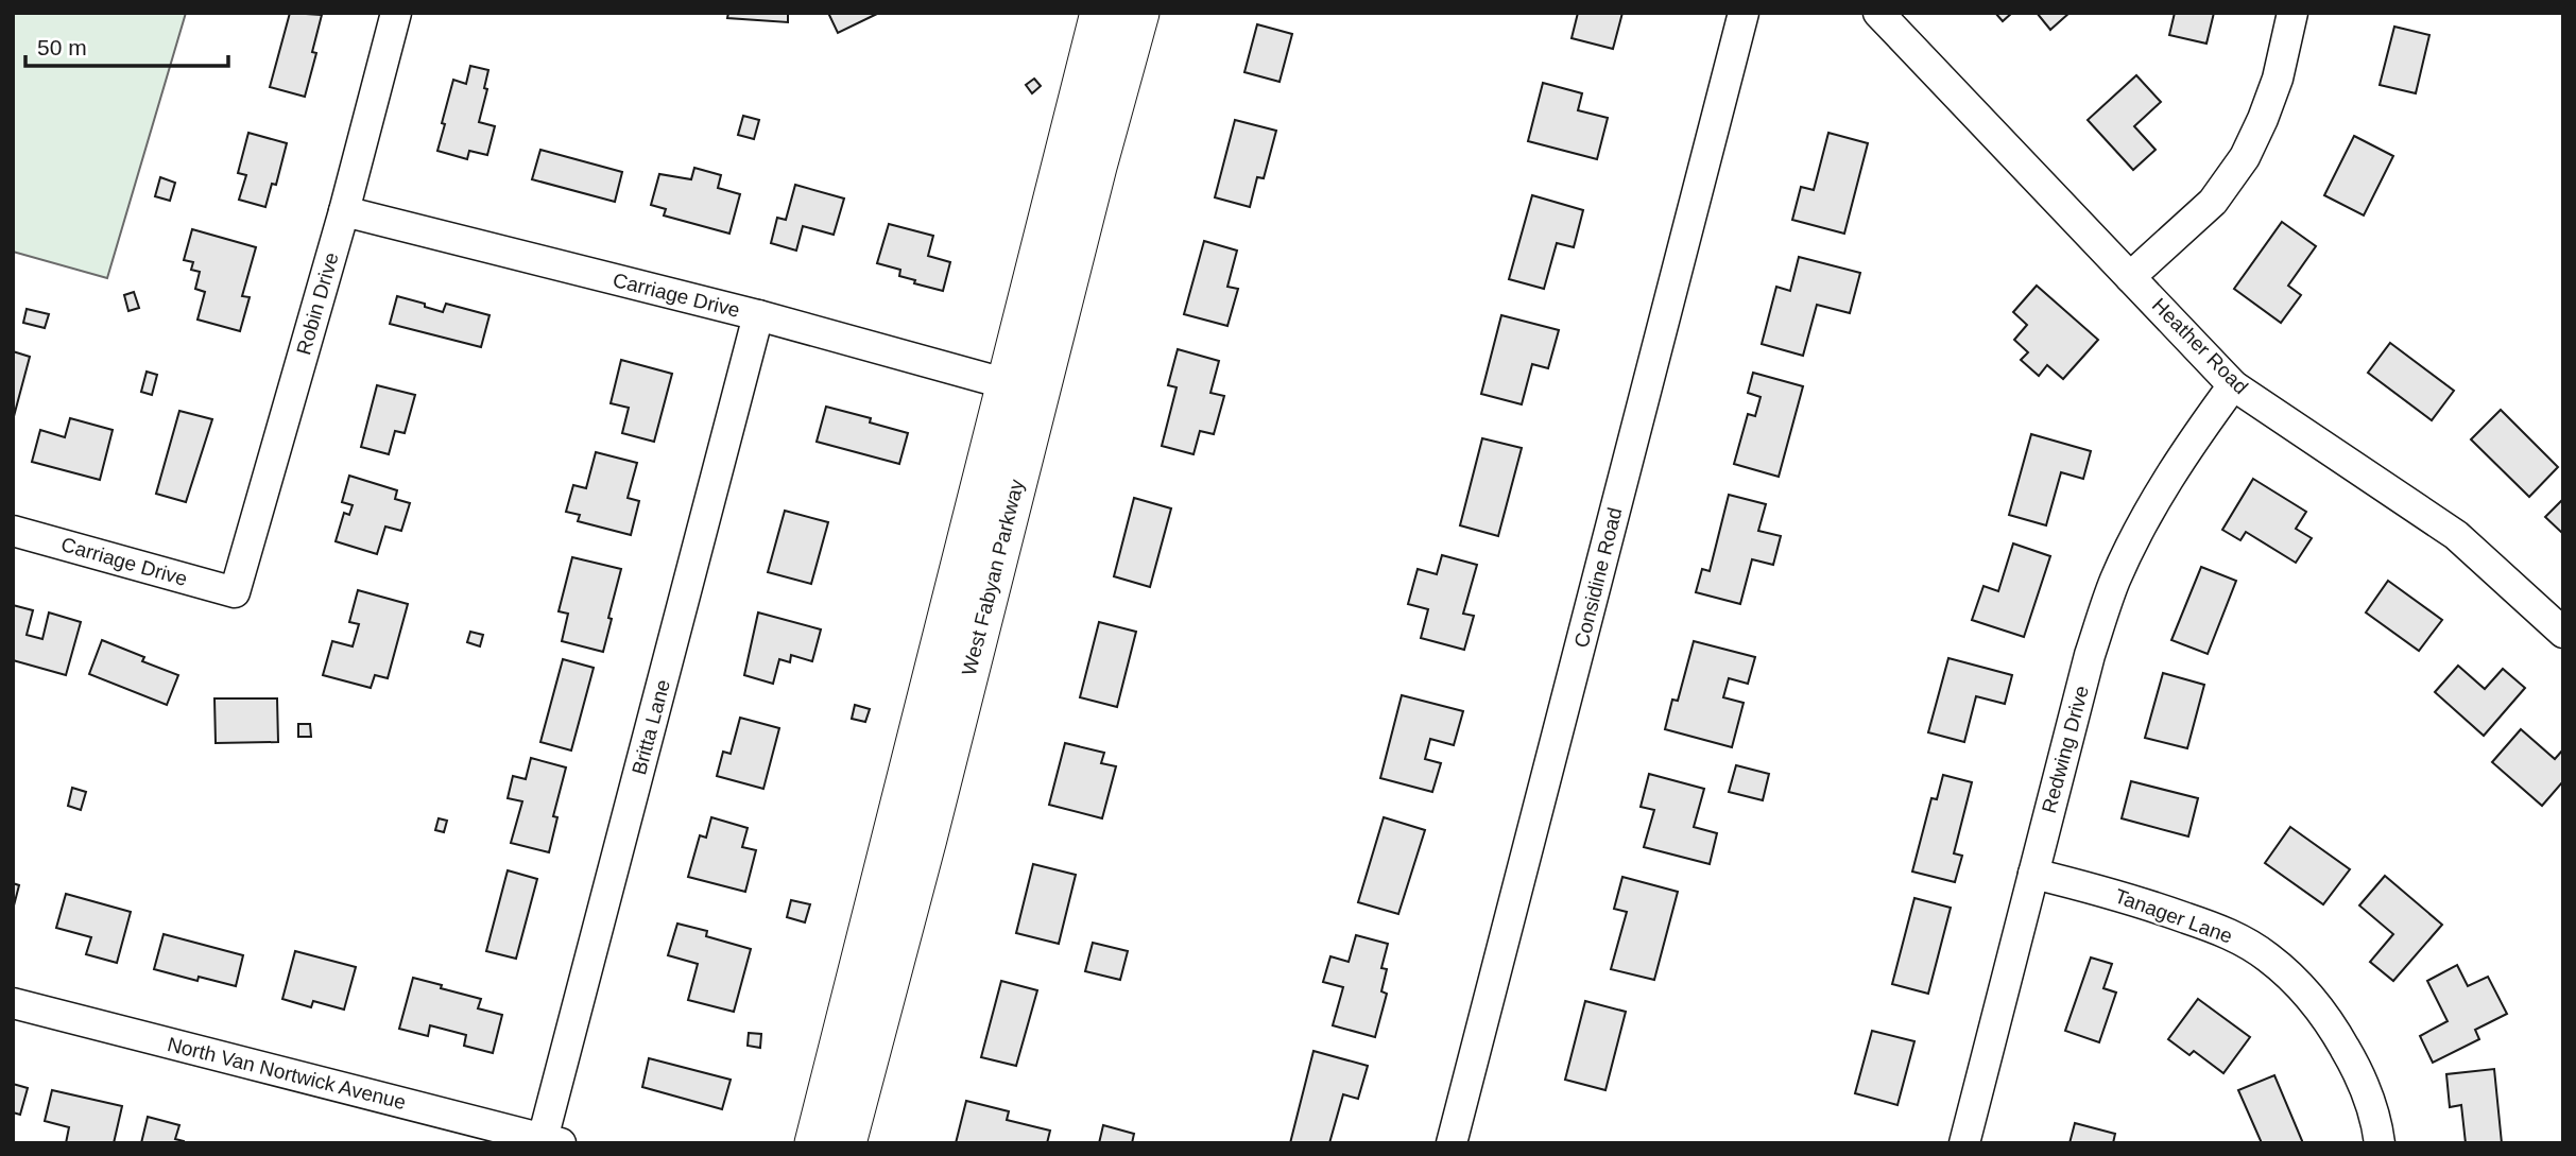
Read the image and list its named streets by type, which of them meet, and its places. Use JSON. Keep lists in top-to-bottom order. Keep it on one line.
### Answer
{"streets":{"main road":["West Fabyan Parkway"],"street":["Carriage Drive","Robin Drive","Heather Road","Considine Road","Britta Lane","Redwing Drive","Tanager Lane","North Van Nortwick Avenue"]},"crossings":[["Carriage Drive","Robin Drive"],["Carriage Drive","West Fabyan Parkway"],["Carriage Drive","Britta Lane"],["Heather Road","Redwing Drive"],["Britta Lane","North Van Nortwick Avenue"],["Redwing Drive","Tanager Lane"]],"scale_bar":"50 m"}
